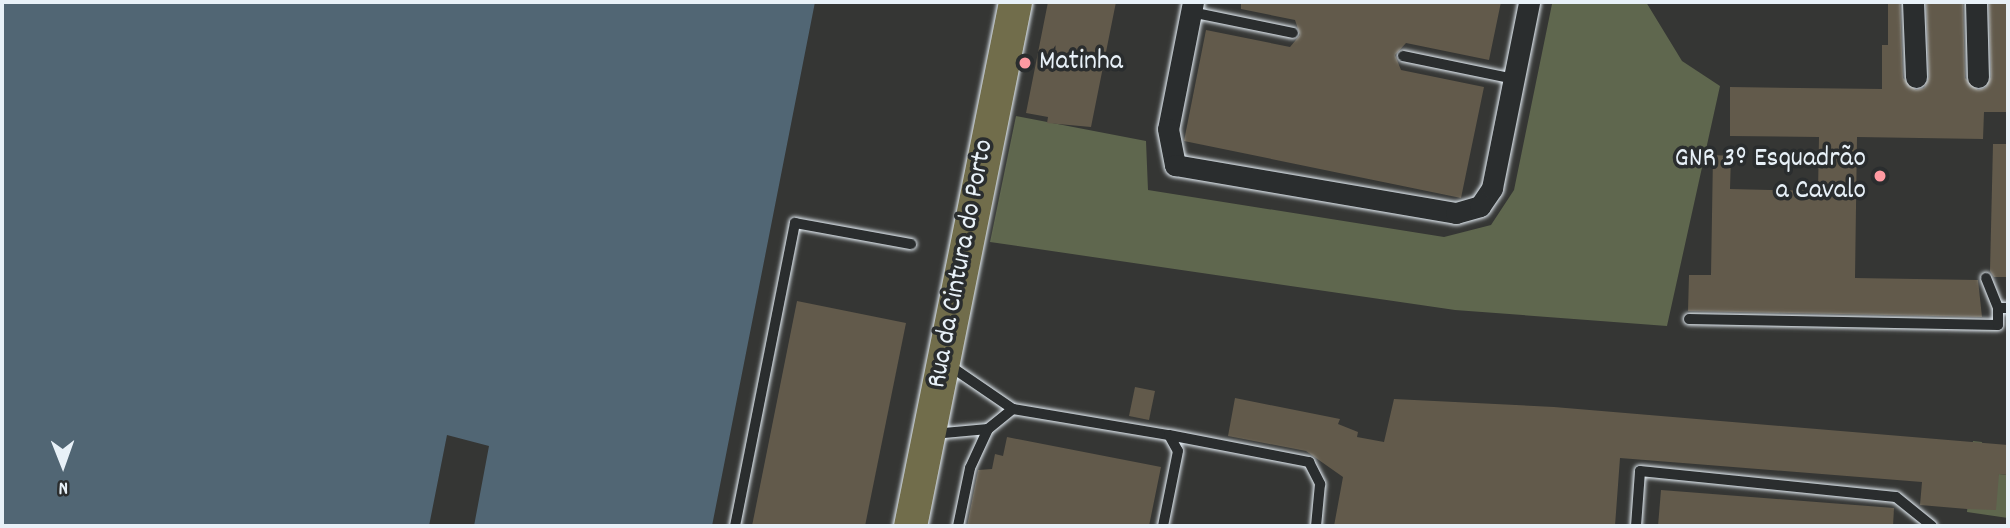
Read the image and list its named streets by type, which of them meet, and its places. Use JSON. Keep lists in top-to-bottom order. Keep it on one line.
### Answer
{"streets":{"main road":["Rua da Cintura do Porto"]},"places":["Matinha","GNR 3º Esquadrão a Cavalo"],"north":"bottom"}
